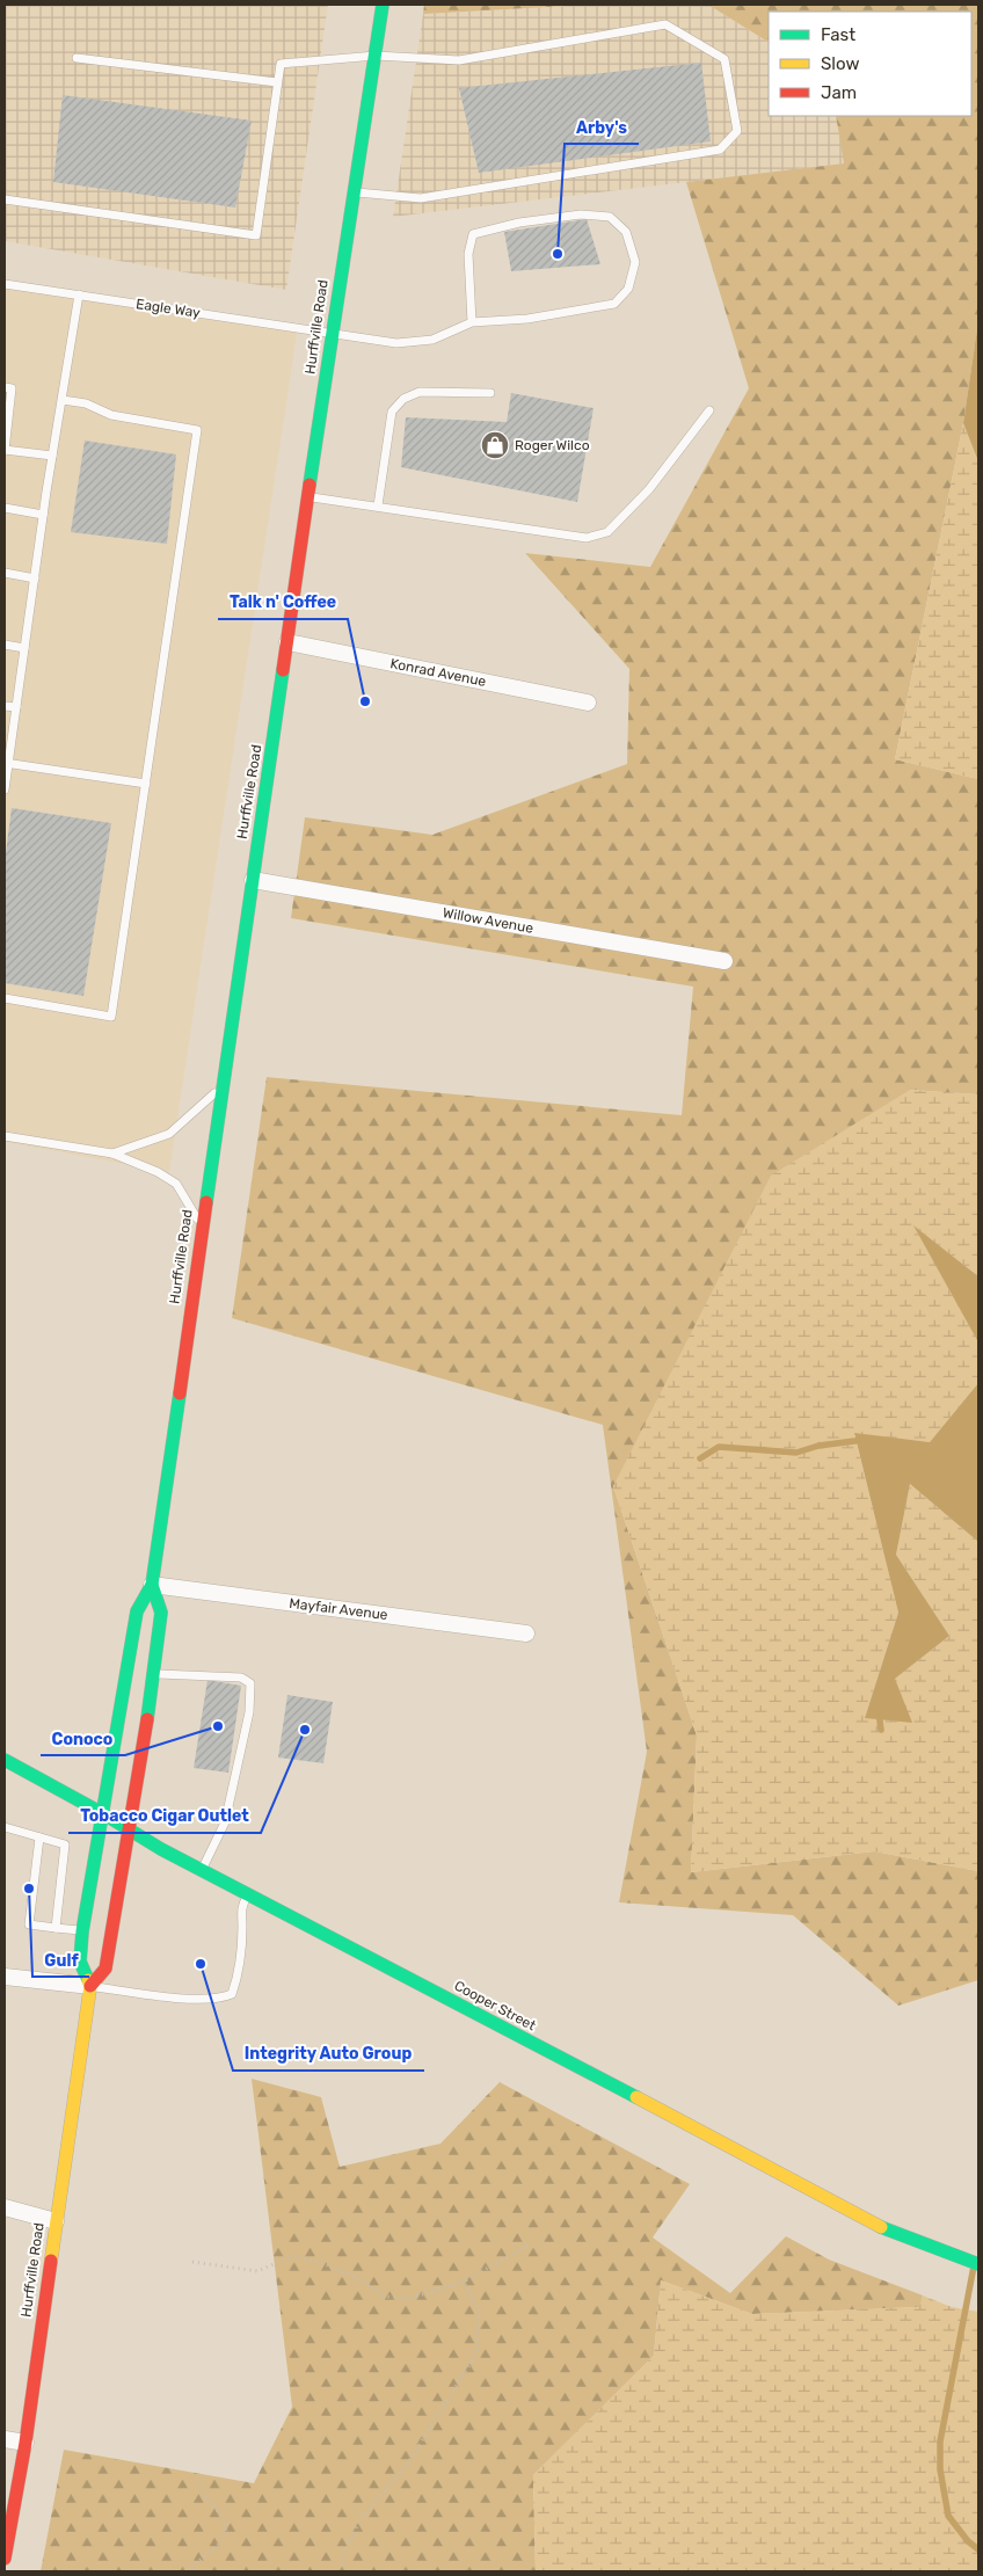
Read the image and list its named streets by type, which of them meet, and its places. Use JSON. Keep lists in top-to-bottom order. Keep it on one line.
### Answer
{"streets":{"main road":["Hurffville Road","Cooper Street"],"street":["Konrad Avenue","Willow Avenue","Mayfair Avenue"],"lane":["Eagle Way"]},"crossings":[["Eagle Way","Hurffville Road"],["Hurffville Road","Konrad Avenue"],["Hurffville Road","Willow Avenue"],["Hurffville Road","Mayfair Avenue"],["Hurffville Road","Cooper Street"]],"places":{"other":["Arby's","Talk n' Coffee","Conoco","Tobacco Cigar Outlet","Gulf","Integrity Auto Group"],"shop":["Roger Wilco"]},"legend":["Fast","Slow","Jam"]}
